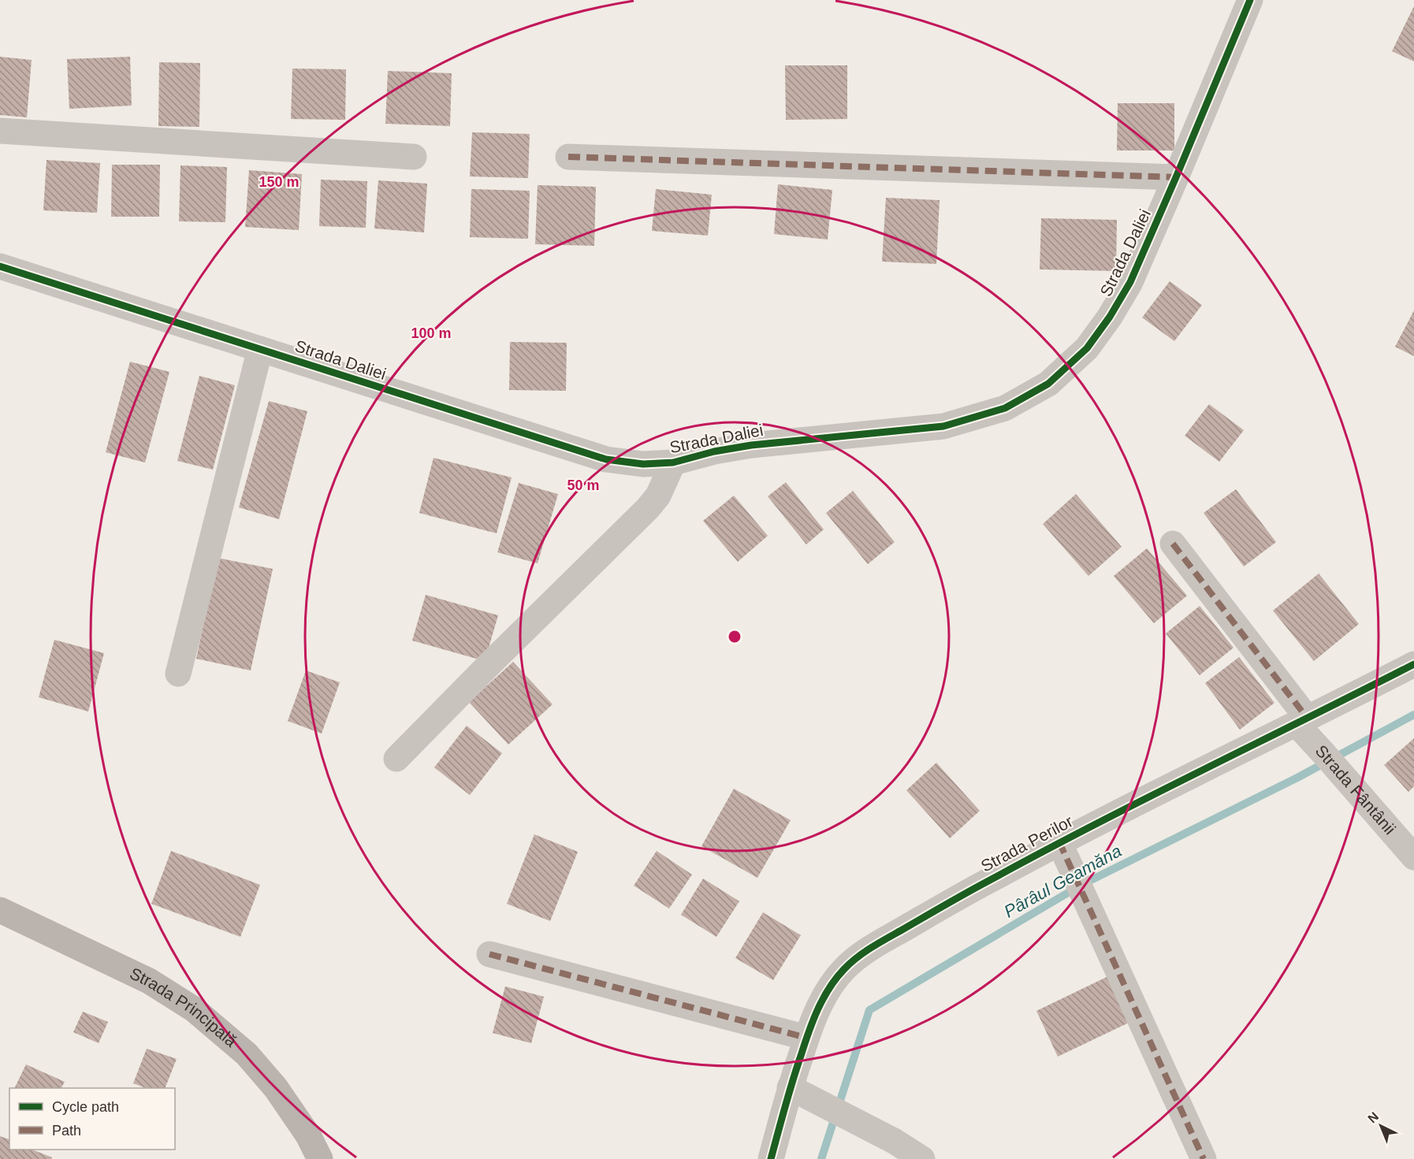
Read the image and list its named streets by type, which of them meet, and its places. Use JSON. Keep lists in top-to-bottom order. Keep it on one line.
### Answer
{"streets":{"main road":["Strada Principală"],"street":["Strada Daliei","Strada Fântânii","Strada Perilor"]},"crossings":[["Strada Fântânii","Strada Perilor"]],"water":["Pârâul Geamăna"],"legend":["Cycle path","Path"],"north":"top left","rings":["150 m","100 m","50 m"]}
